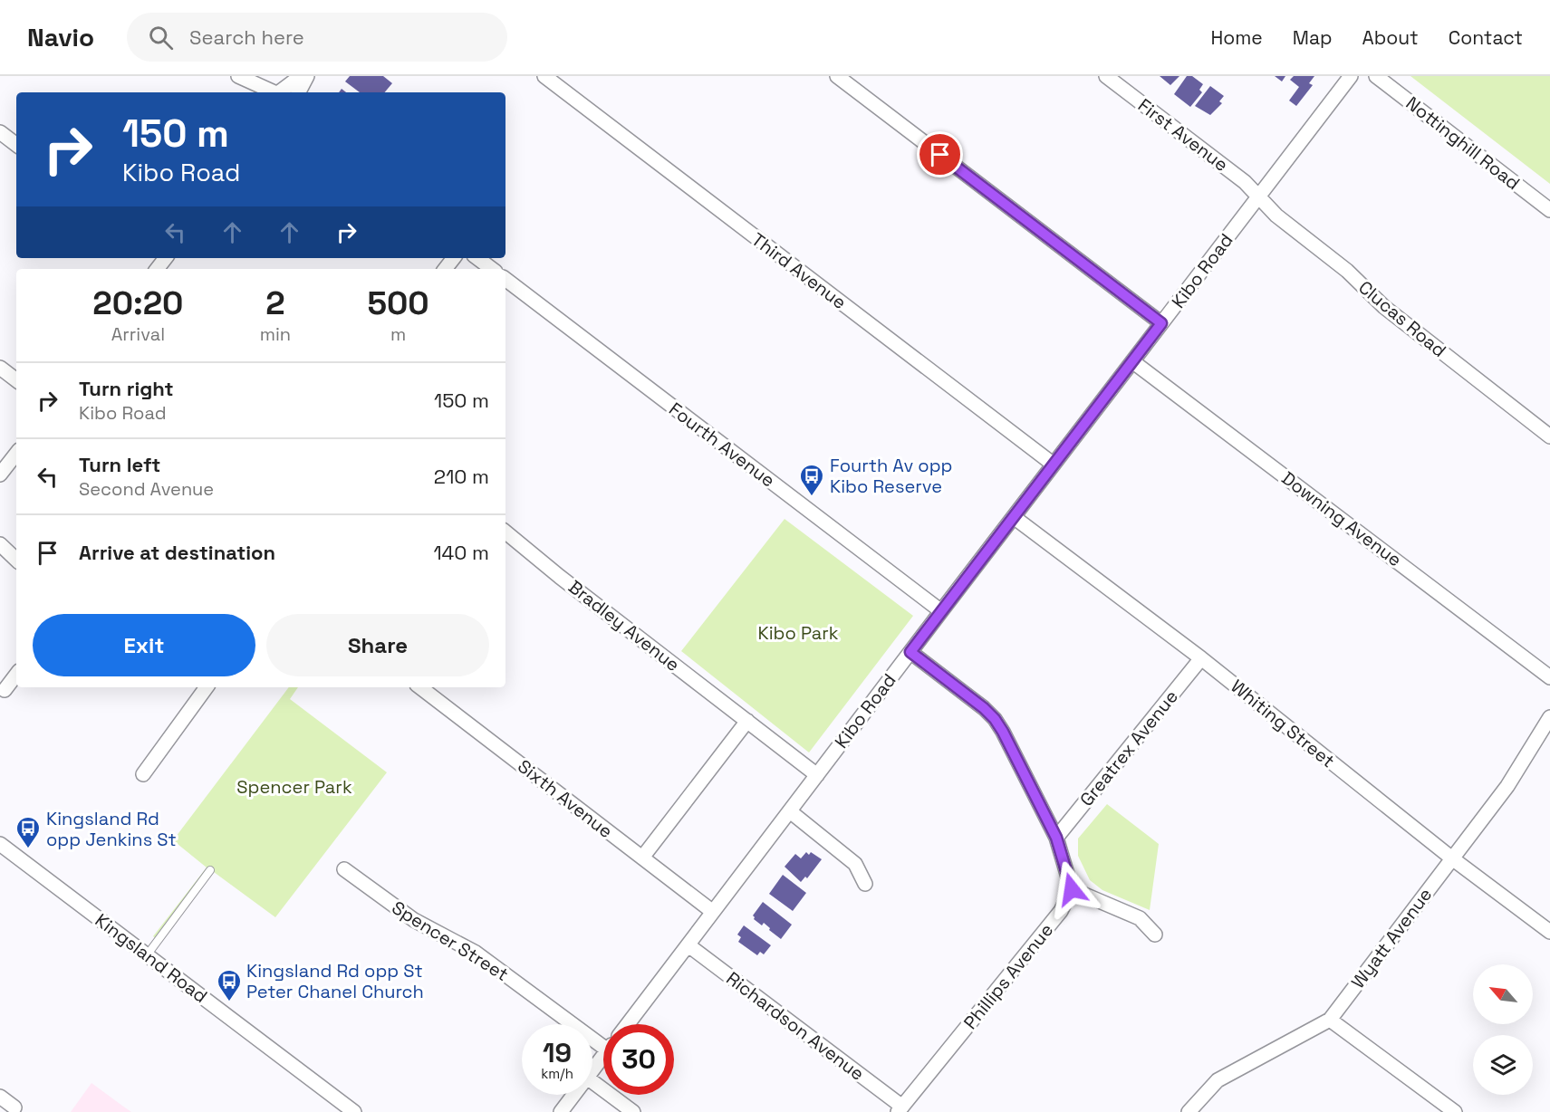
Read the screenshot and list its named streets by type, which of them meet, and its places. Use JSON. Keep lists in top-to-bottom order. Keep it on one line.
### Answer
{"streets":{"street":["First Avenue","Nottinghill Road","Third Avenue","Kibo Road","Clucas Road","Fourth Avenue","Downing Avenue","Bradley Avenue","Whiting Street","Greatrex Avenue","Sixth Avenue","Wyatt Avenue","Spencer Street","Kingsland Road","Phillips Avenue","Richardson Avenue"]},"crossings":[["First Avenue","Kibo Road"],["First Avenue","Clucas Road"],["Third Avenue","Kibo Road"],["Kibo Road","Clucas Road"],["Kibo Road","Fourth Avenue"],["Kibo Road","Downing Avenue"],["Kibo Road","Bradley Avenue"],["Kibo Road","Whiting Street"],["Kibo Road","Sixth Avenue"],["Kibo Road","Richardson Avenue"],["Whiting Street","Greatrex Avenue"],["Whiting Street","Wyatt Avenue"],["Phillips Avenue","Richardson Avenue"]],"parks":["Kibo Park","Spencer Park"],"places":{"bus stop":["Fourth Av opp Kibo Reserve","Kingsland Rd opp Jenkins St","Kingsland Rd opp St Peter Chanel Church"]},"north":"top left","page":{"header":"Navio","search":"Search here","nav":["Home","Map","About","Contact"],"turn":["150 m","Kibo Road"],"eta":["20:20","Arrival","2","min","500","m"],"list":[{"name":"Turn right","note":"Kibo Road","value":"150 m"},{"name":"Turn left","note":"Second Avenue","value":"210 m"},{"name":"Arrive at destination","value":"140 m"}],"buttons":["Exit","Share"],"speed":"19 km/h","limit":"30"}}
